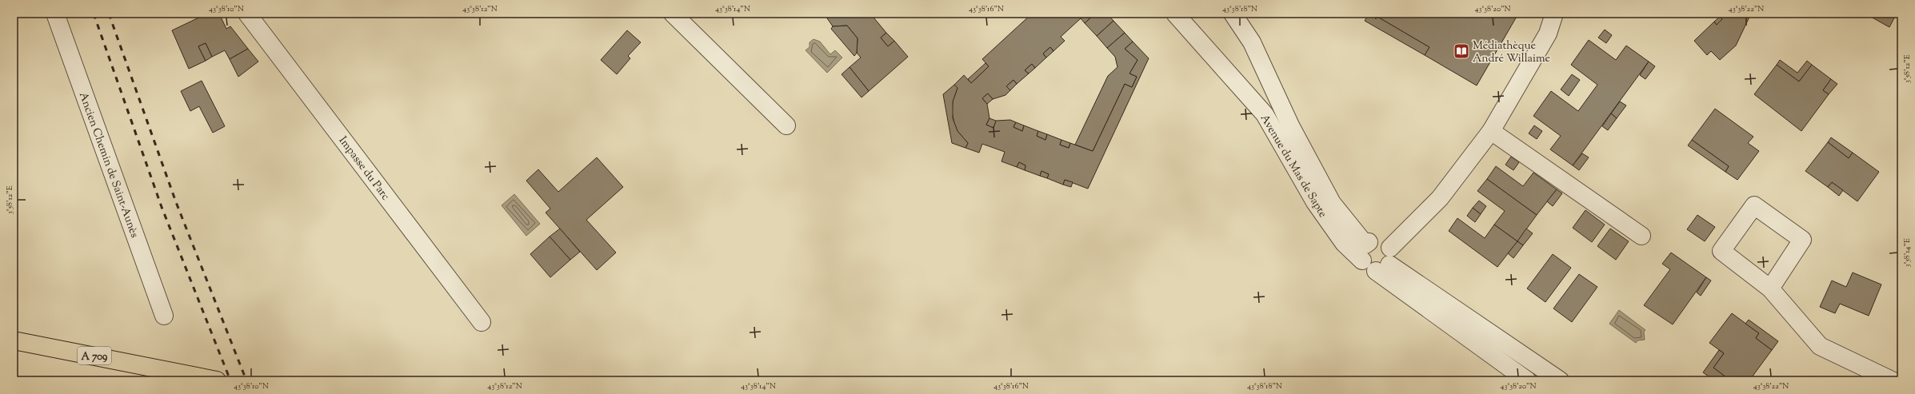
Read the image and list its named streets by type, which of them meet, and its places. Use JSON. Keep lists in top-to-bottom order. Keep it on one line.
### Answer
{"streets":{"highway":["A 709"],"street":["Ancien Chemin de Saint-Aunès","Avenue du Mas de Sapte","Impasse du Parc"]},"places":{"library":["Médiathèque André Willaime"]},"coordinates":["43°38'10\"N","43°38'12\"N","43°38'14\"N","43°38'16\"N","43°38'18\"N","43°38'20\"N","43°38'22\"N","3°58'12\"E","3°58'14\"E"]}
